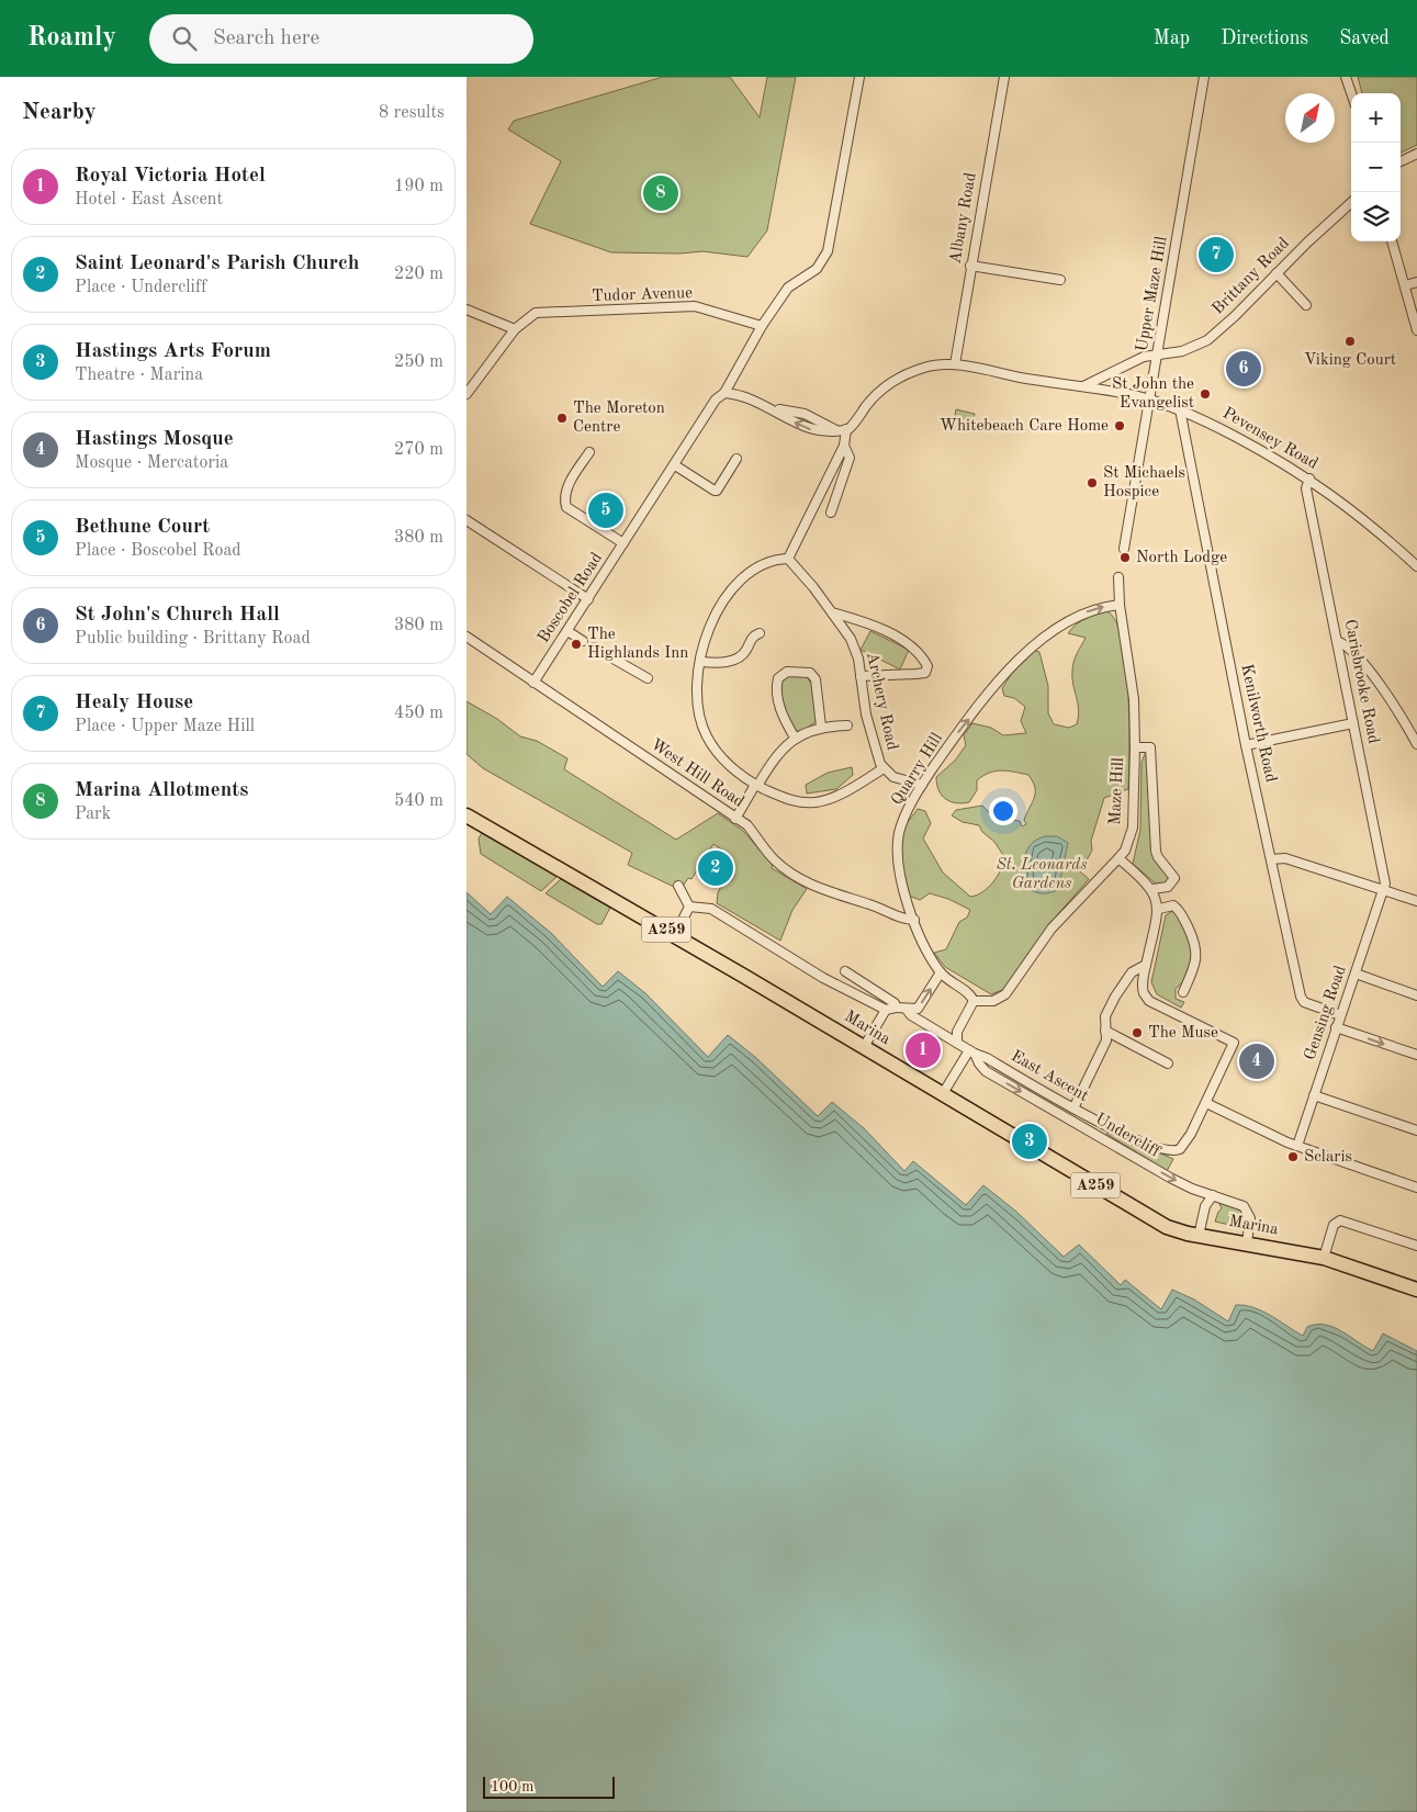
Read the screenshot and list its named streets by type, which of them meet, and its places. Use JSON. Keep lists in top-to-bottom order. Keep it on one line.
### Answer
{"streets":{"highway":["A259","Marina"],"street":["Albany Road","Brittany Road","Upper Maze Hill","Tudor Avenue","Pevensey Road","Boscobel Road","Carisbrooke Road","Archery Road","Kenilworth Road","Quarry Hill","West Hill Road","Maze Hill","Gensing Road","East Ascent","Undercliff"]},"crossings":[["Albany Road","Pevensey Road"],["Brittany Road","Upper Maze Hill"],["Upper Maze Hill","Pevensey Road"],["Tudor Avenue","Boscobel Road"],["Pevensey Road","Carisbrooke Road"],["Pevensey Road","Kenilworth Road"],["Boscobel Road","West Hill Road"],["Carisbrooke Road","Gensing Road"],["Archery Road","Quarry Hill"],["Kenilworth Road","Gensing Road"],["Quarry Hill","West Hill Road"],["Quarry Hill","Maze Hill"],["A259","Marina"],["Marina","Undercliff"],["East Ascent","Undercliff"]],"one_way":["Quarry Hill","Undercliff"],"parks":["St. Leonards Gardens"],"places":["Viking Court","St John the Evangelist","The Moreton Centre","Whitebeach Care Home","St Michaels Hospice","North Lodge","The Highlands Inn","The Muse","Sclaris"],"scale_bar":"100 m","north":"top right","page":{"header":"Roamly","search":"Search here","nav":["Map","Directions","Saved"],"heading":["Nearby","8 results"],"map_buttons":["+","−"],"list":[{"mark":"1","name":"Royal Victoria Hotel","note":"Hotel · East Ascent","value":"190 m"},{"mark":"2","name":"Saint Leonard's Parish Church","note":"Place · Undercliff","value":"220 m"},{"mark":"3","name":"Hastings Arts Forum","note":"Theatre · Marina","value":"250 m"},{"mark":"4","name":"Hastings Mosque","note":"Mosque · Mercatoria","value":"270 m"},{"mark":"5","name":"Bethune Court","note":"Place · Boscobel Road","value":"380 m"},{"mark":"6","name":"St John's Church Hall","note":"Public building · Brittany Road","value":"380 m"},{"mark":"7","name":"Healy House","note":"Place · Upper Maze Hill","value":"450 m"},{"mark":"8","name":"Marina Allotments","note":"Park","value":"540 m"}],"pins":["8","7","6","5","2","1","4","3"],"scale":"100 m"}}
